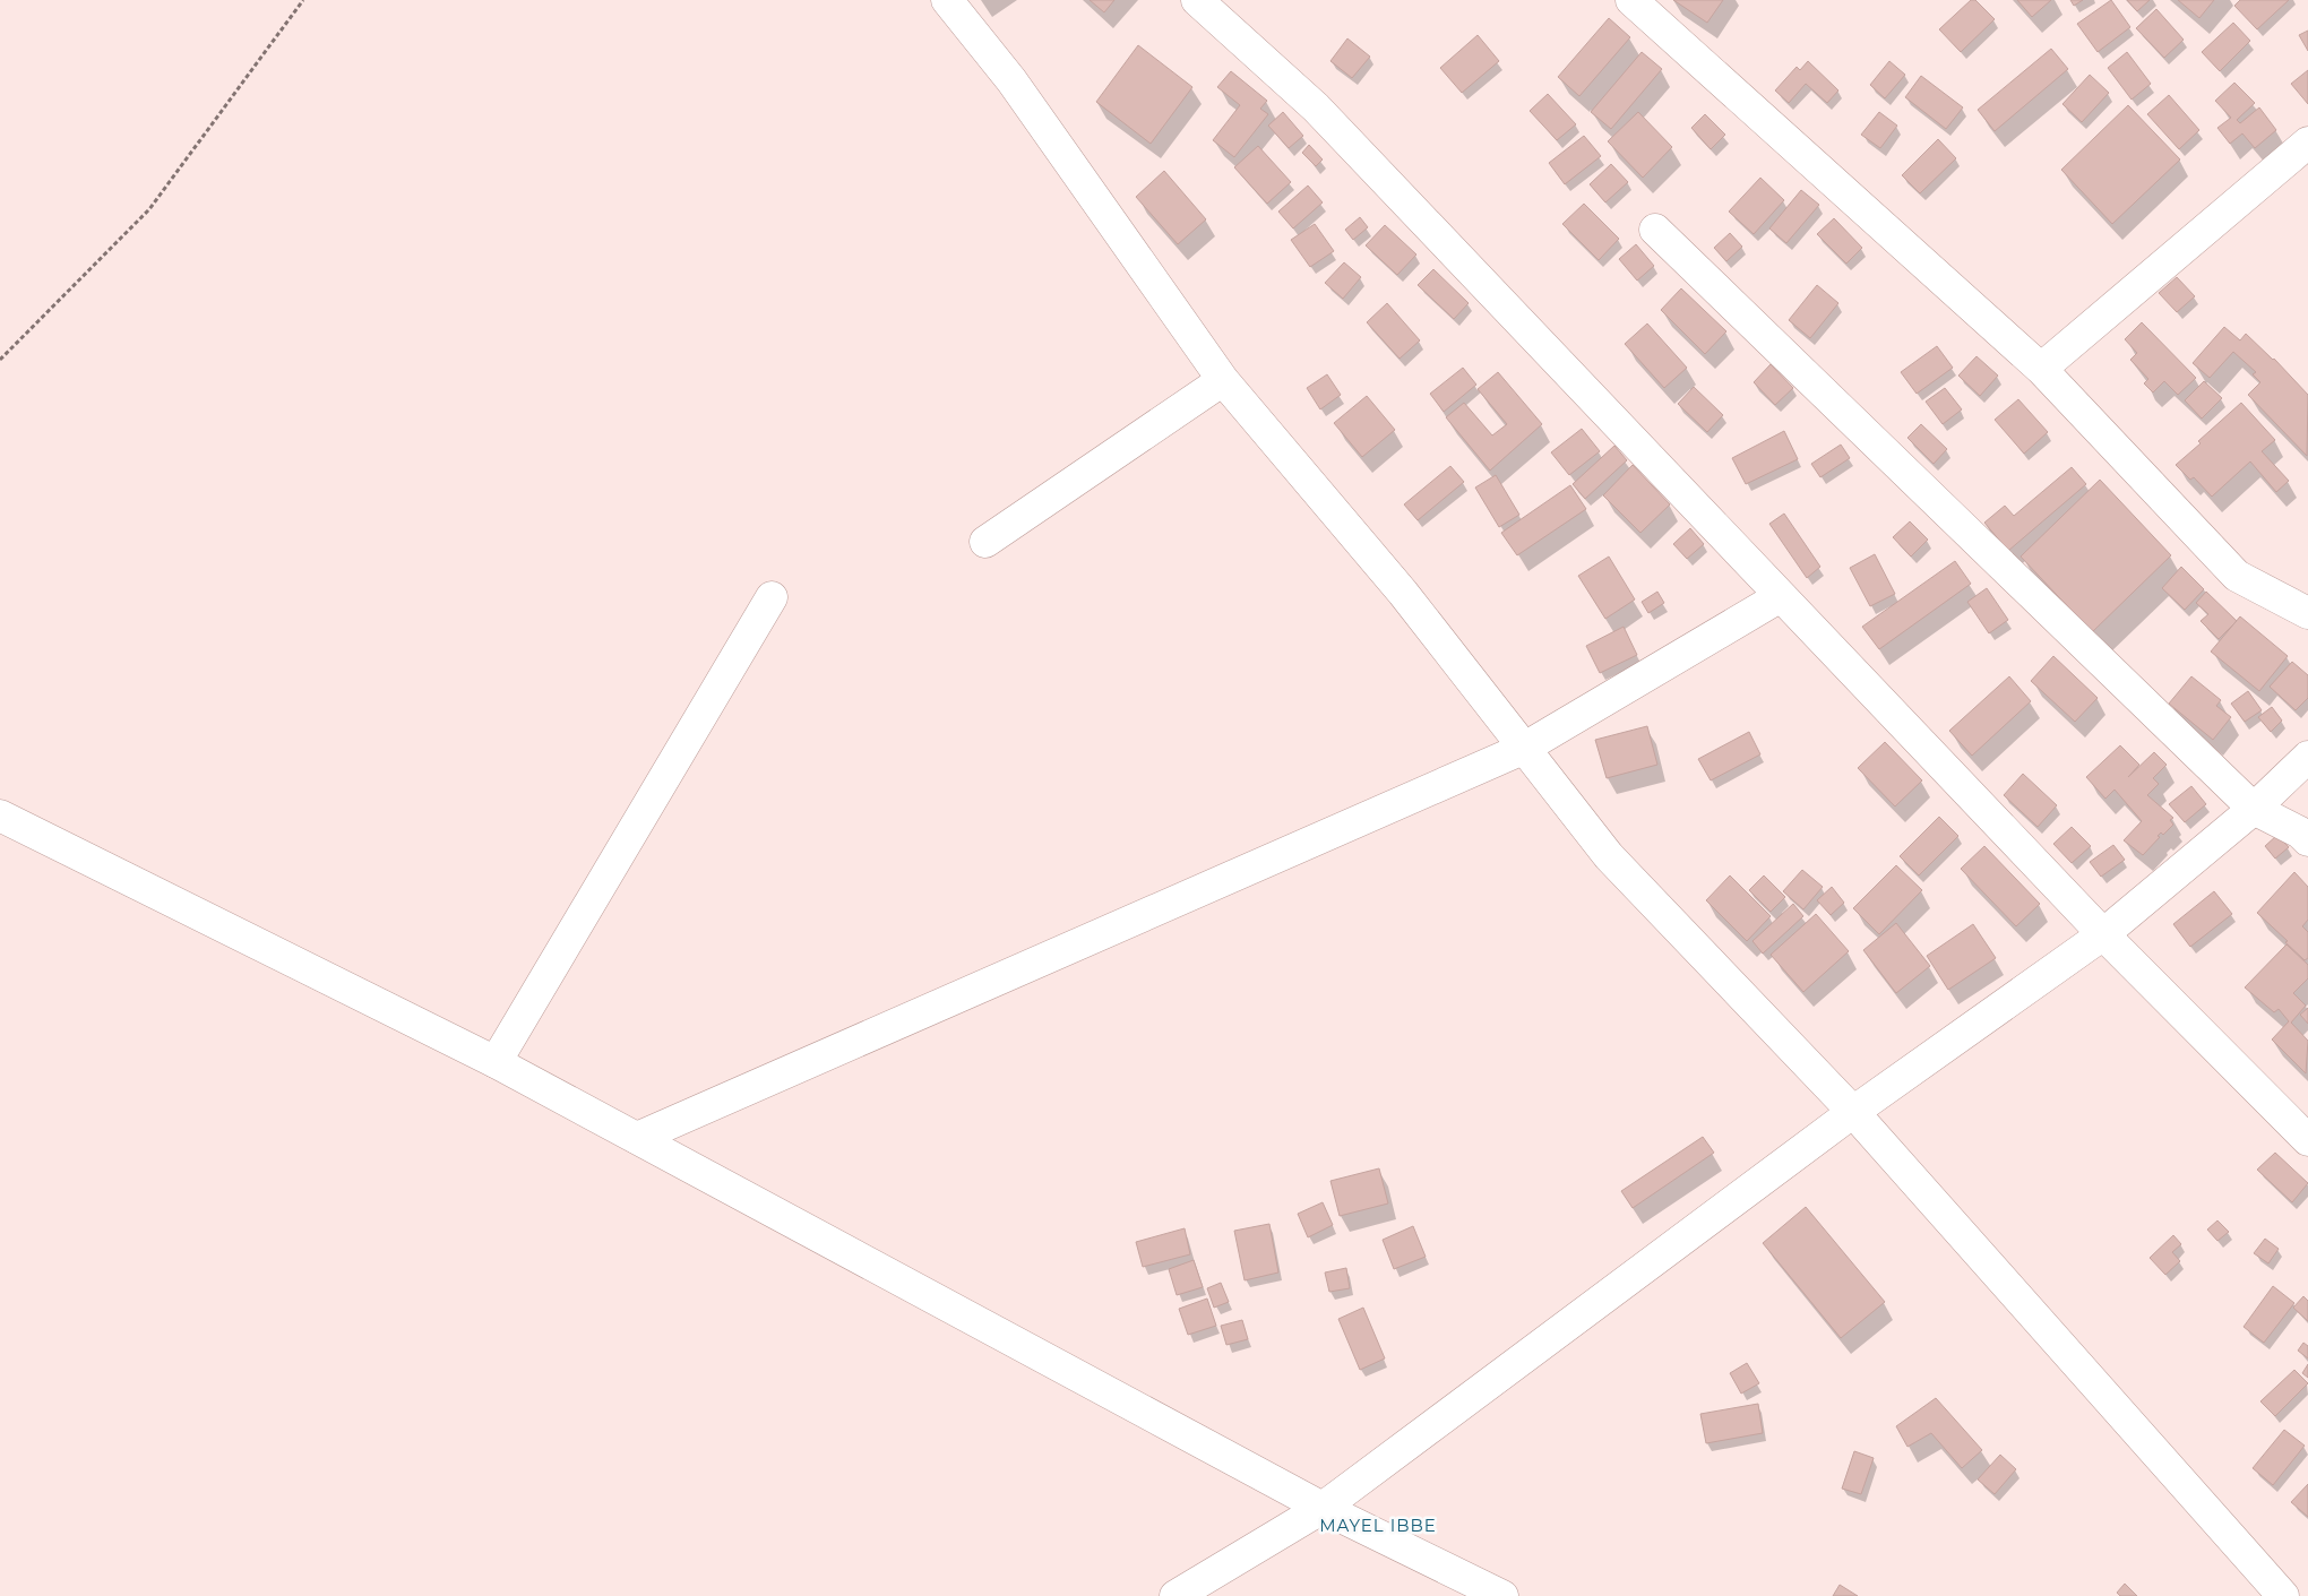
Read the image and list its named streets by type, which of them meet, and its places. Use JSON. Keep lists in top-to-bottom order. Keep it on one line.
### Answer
{"districts":["MAYEL IBBE"]}
